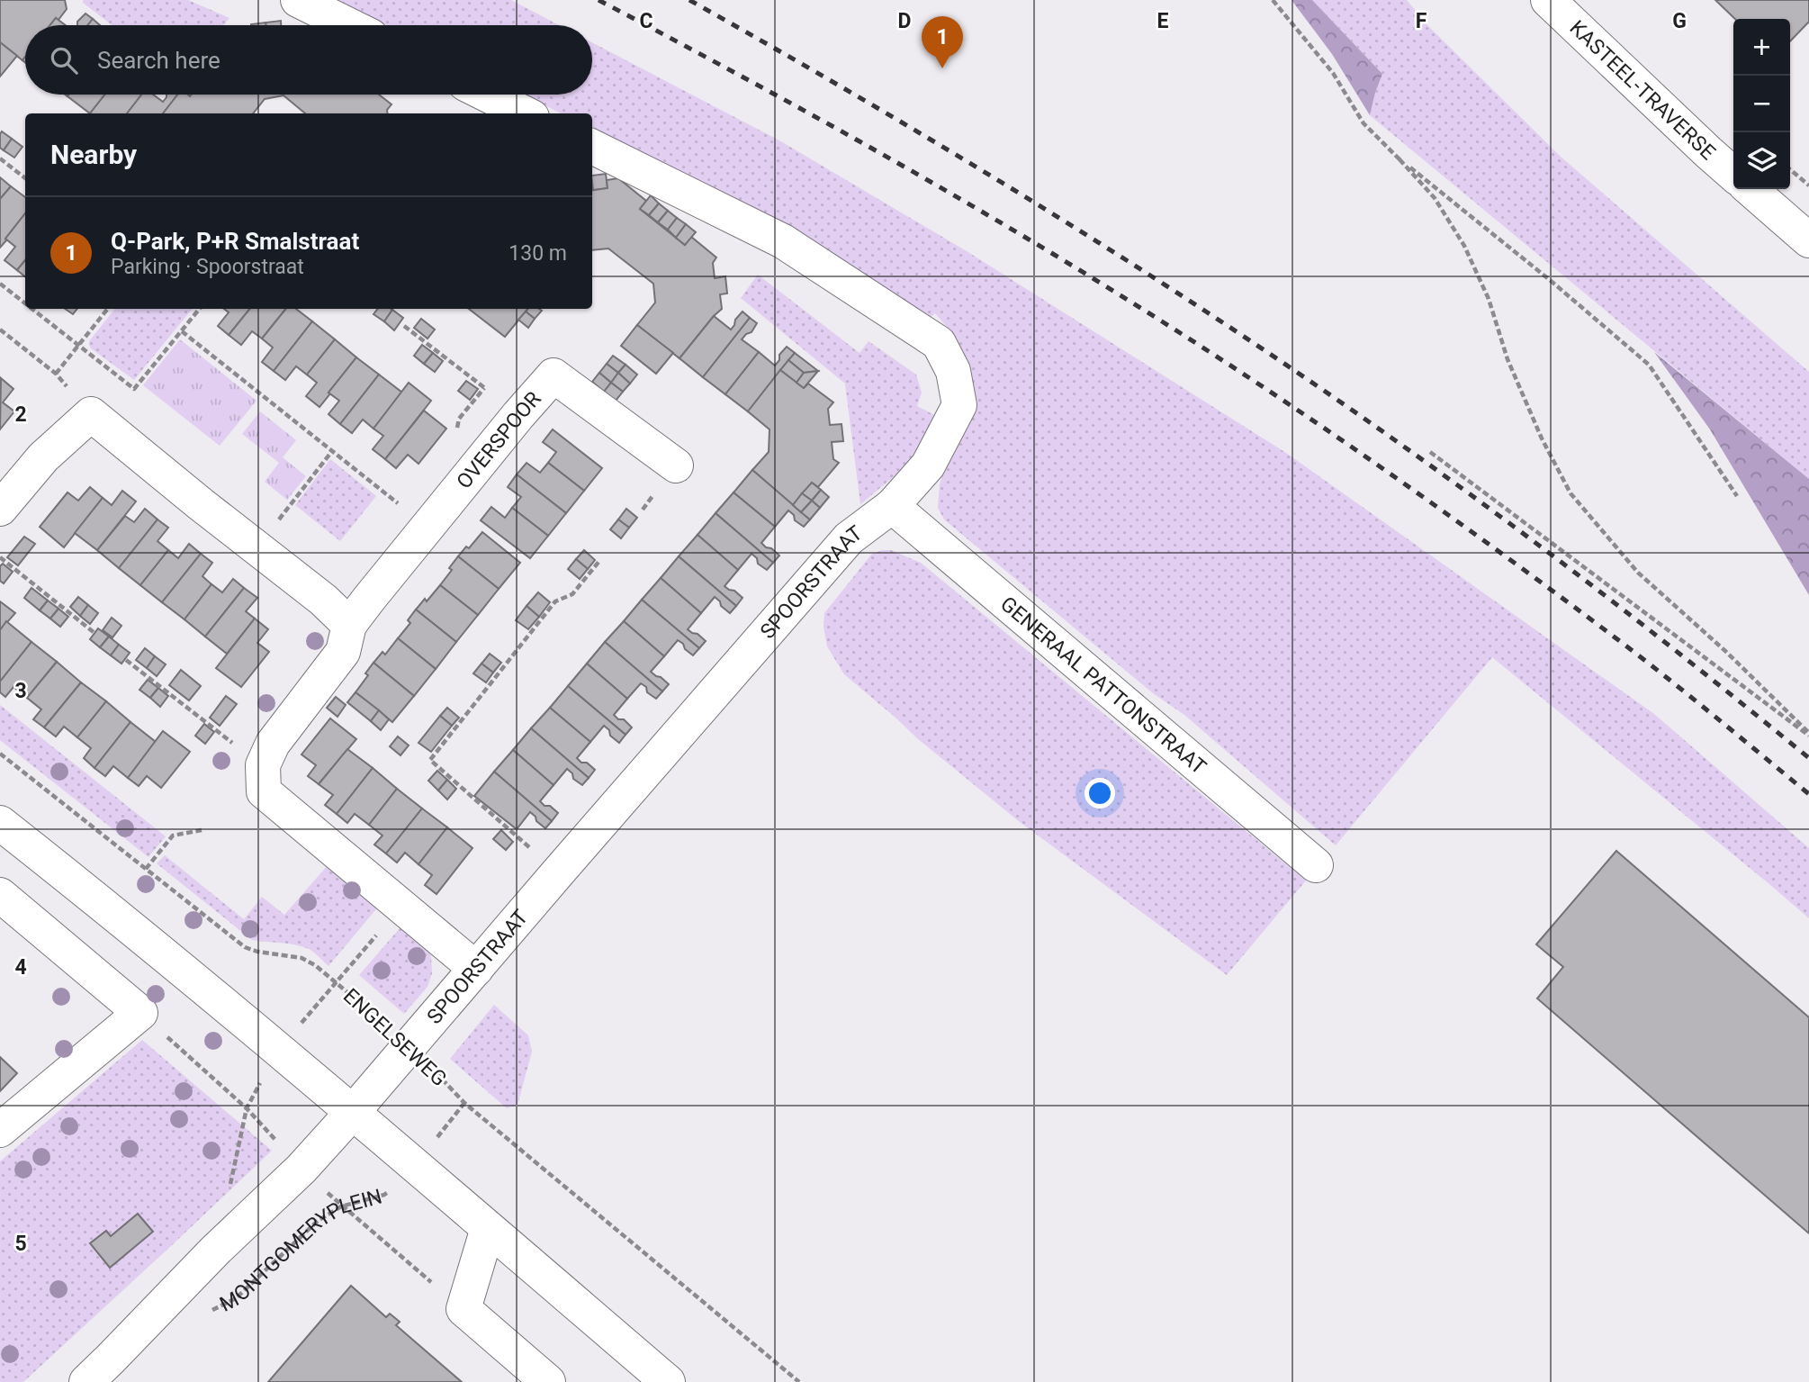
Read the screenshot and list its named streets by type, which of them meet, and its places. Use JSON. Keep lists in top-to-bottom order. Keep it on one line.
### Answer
{"streets":{"street":["KASTEEL-TRAVERSE","OVERSPOOR","SPOORSTRAAT","GENERAAL PATTONSTRAAT","MONTGOMERYPLEIN"],"path":["ENGELSEWEG"]},"crossings":[["SPOORSTRAAT","GENERAAL PATTONSTRAAT"],["SPOORSTRAAT","ENGELSEWEG"],["SPOORSTRAAT","MONTGOMERYPLEIN"],["ENGELSEWEG","MONTGOMERYPLEIN"]],"page":{"pins":"1","map_buttons":["+","−"],"search":"Search here","heading":"Nearby","list":[{"mark":"1","name":"Q-Park, P+R Smalstraat","note":"Parking · Spoorstraat","value":"130 m"}]},"grid":{"columns":["C","D","E","F","G"],"rows":["2","3","4","5"]}}
